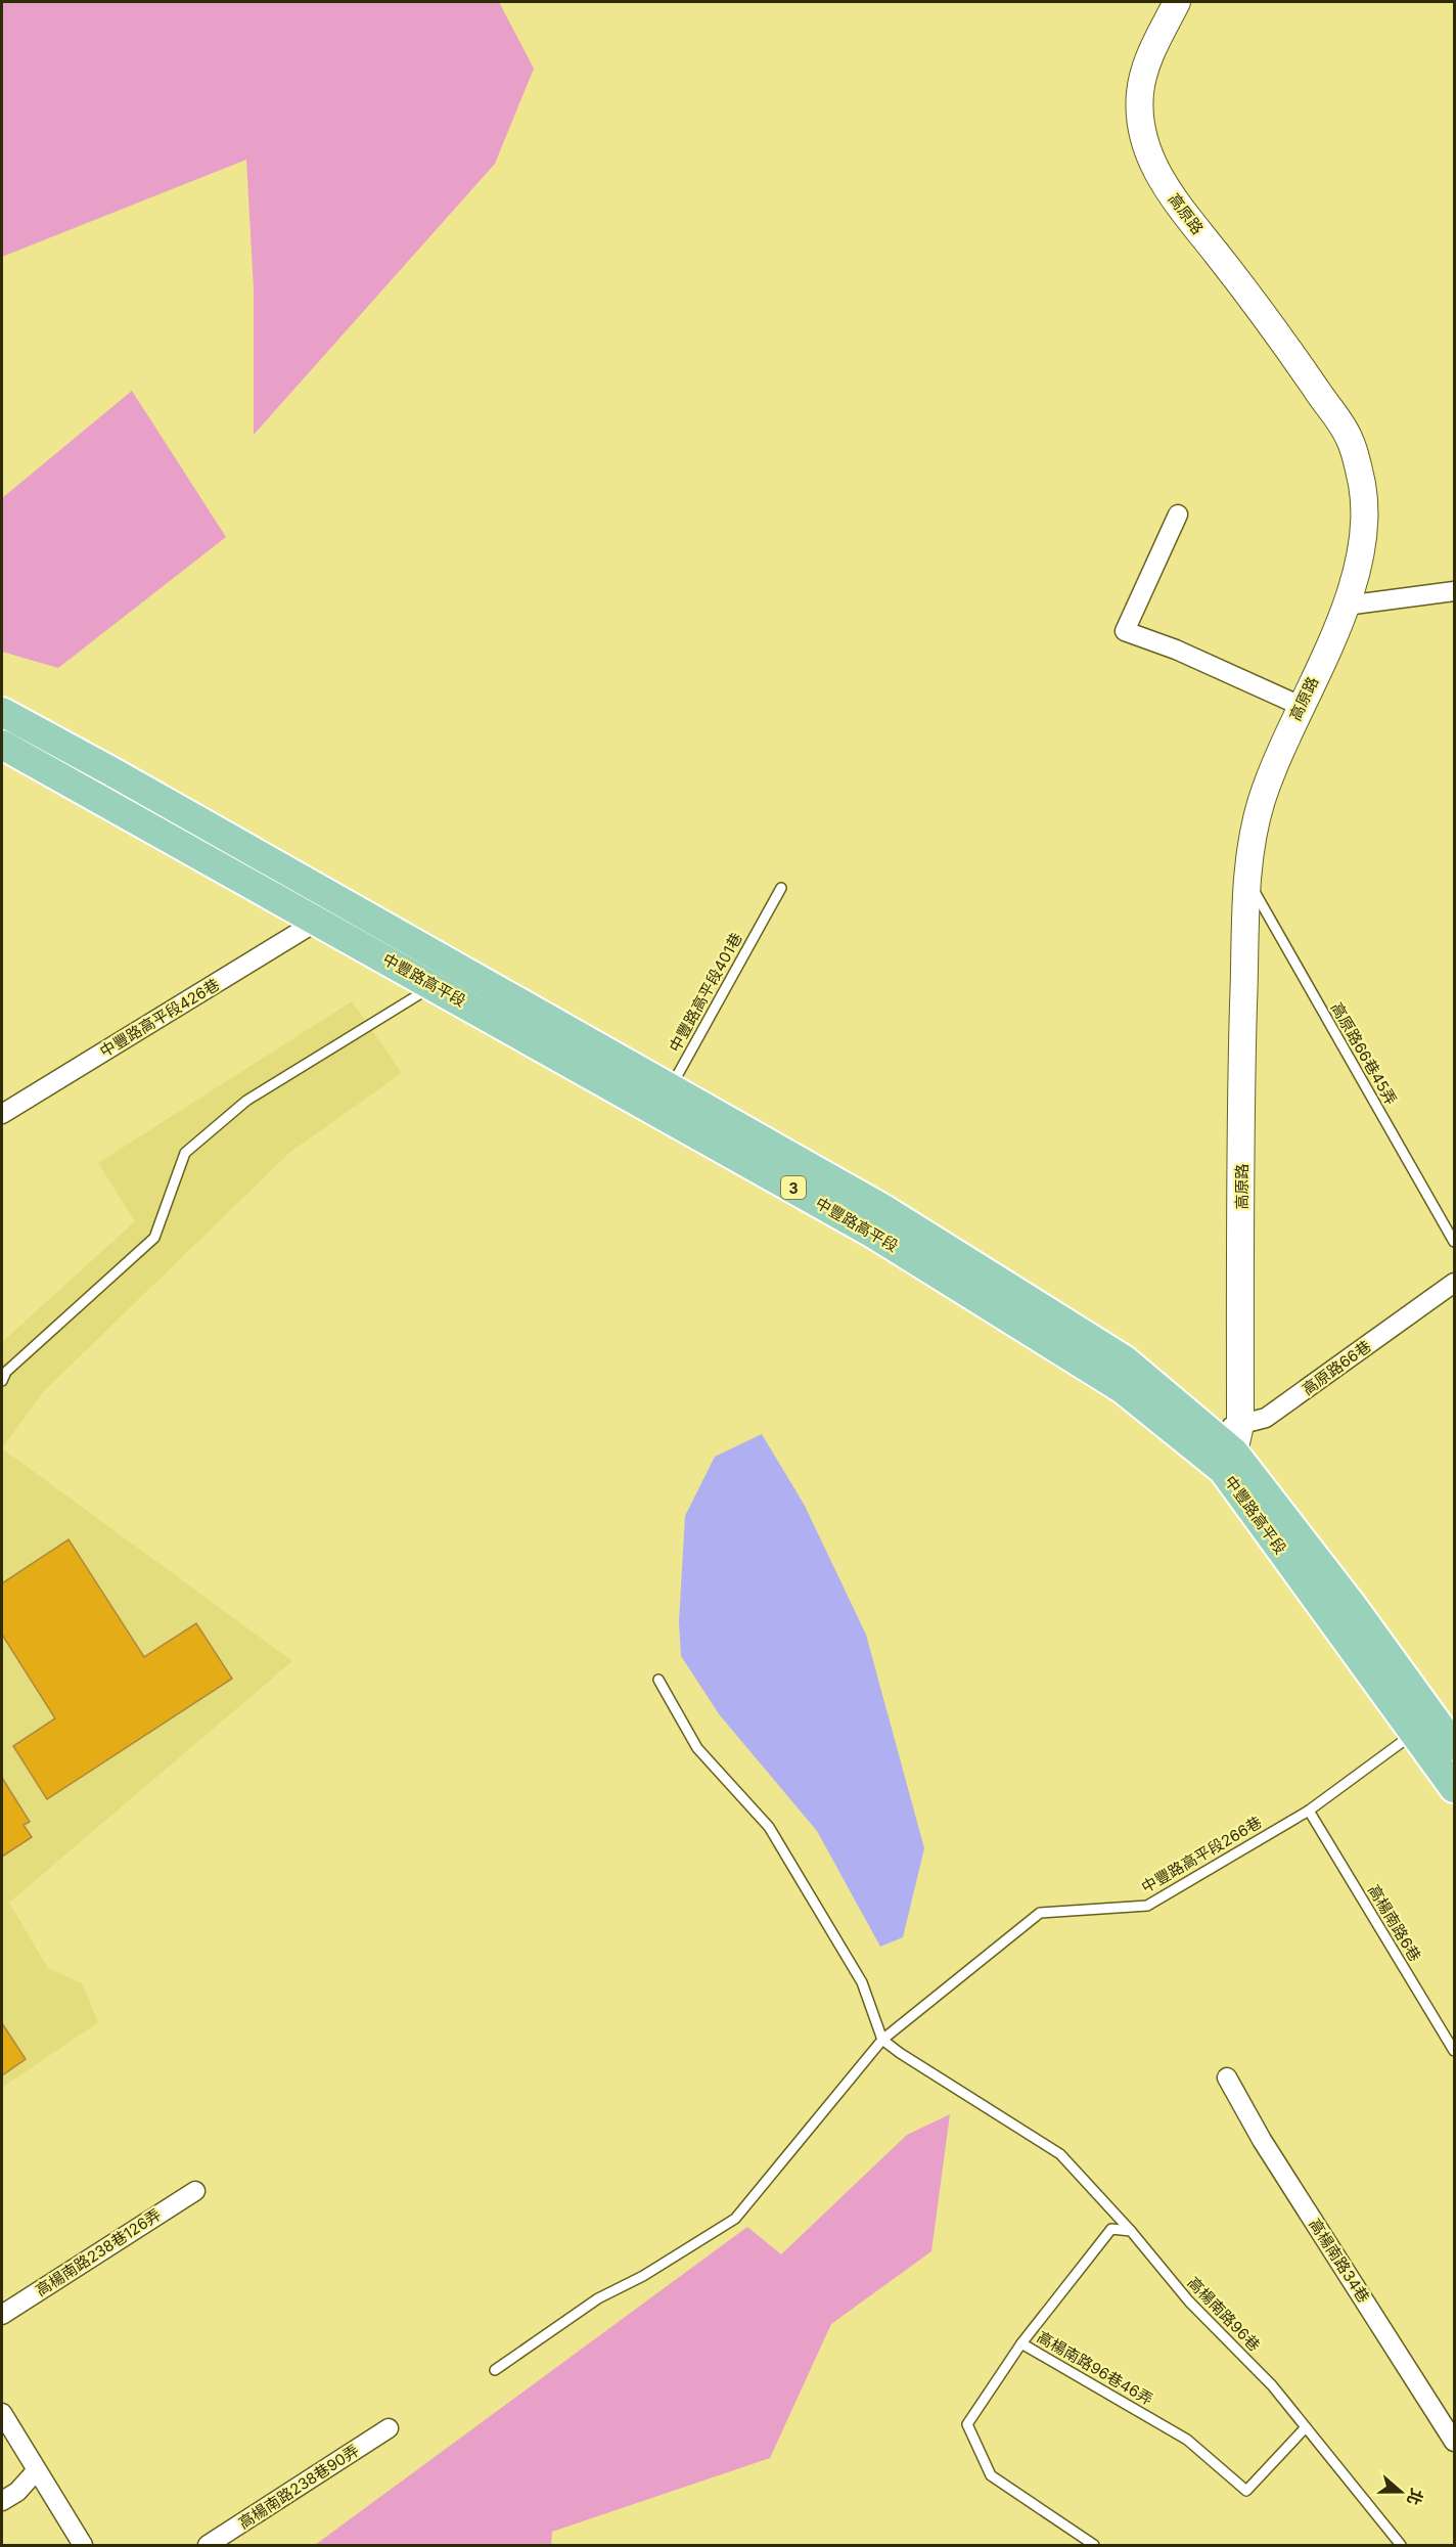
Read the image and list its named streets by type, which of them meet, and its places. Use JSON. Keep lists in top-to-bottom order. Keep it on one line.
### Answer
{"streets":{"main road":["中豐路高平段","3"],"street":["高原路","中豐路高平段426巷","高原路66巷","高楊南路238巷126弄","高楊南路34巷","高楊南路238巷90弄"],"lane":["中豐路高平段401巷","高原路66巷45弄","中豐路高平段266巷","高楊南路6巷","高楊南路96巷","高楊南路96巷46弄"]},"crossings":[["高原路","中豐路高平段"],["高原路","高原路66巷45弄"],["高原路","高原路66巷"],["中豐路高平段","中豐路高平段401巷"],["中豐路高平段","中豐路高平段426巷"],["中豐路高平段","高原路66巷"],["中豐路高平段","中豐路高平段266巷"],["中豐路高平段266巷","高楊南路6巷"],["中豐路高平段266巷","高楊南路96巷"],["高楊南路96巷","高楊南路96巷46弄"]],"north":"right"}
